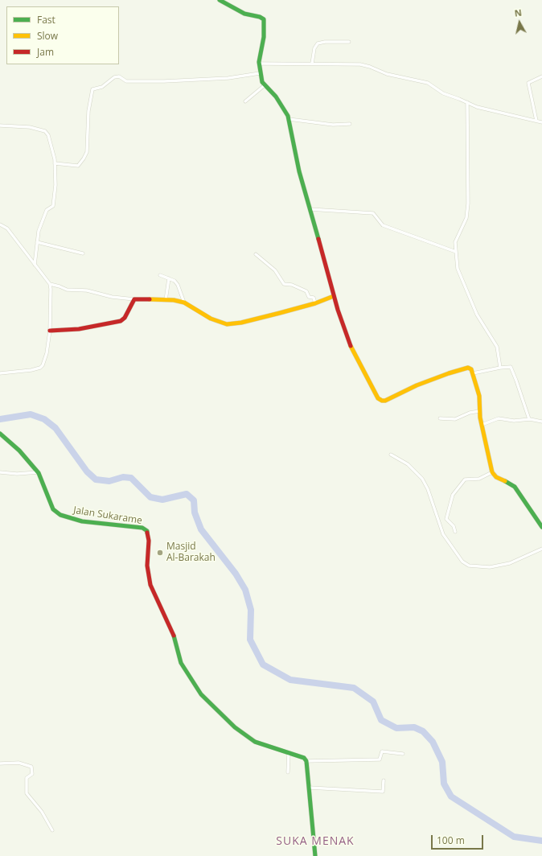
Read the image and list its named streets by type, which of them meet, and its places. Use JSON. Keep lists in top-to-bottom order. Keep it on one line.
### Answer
{"streets":{"street":["Jalan Sukarame"]},"districts":["SUKA MENAK"],"places":["Masjid Al-Barakah"],"legend":["Fast","Slow","Jam"],"scale_bar":"100 m","north":"top"}
